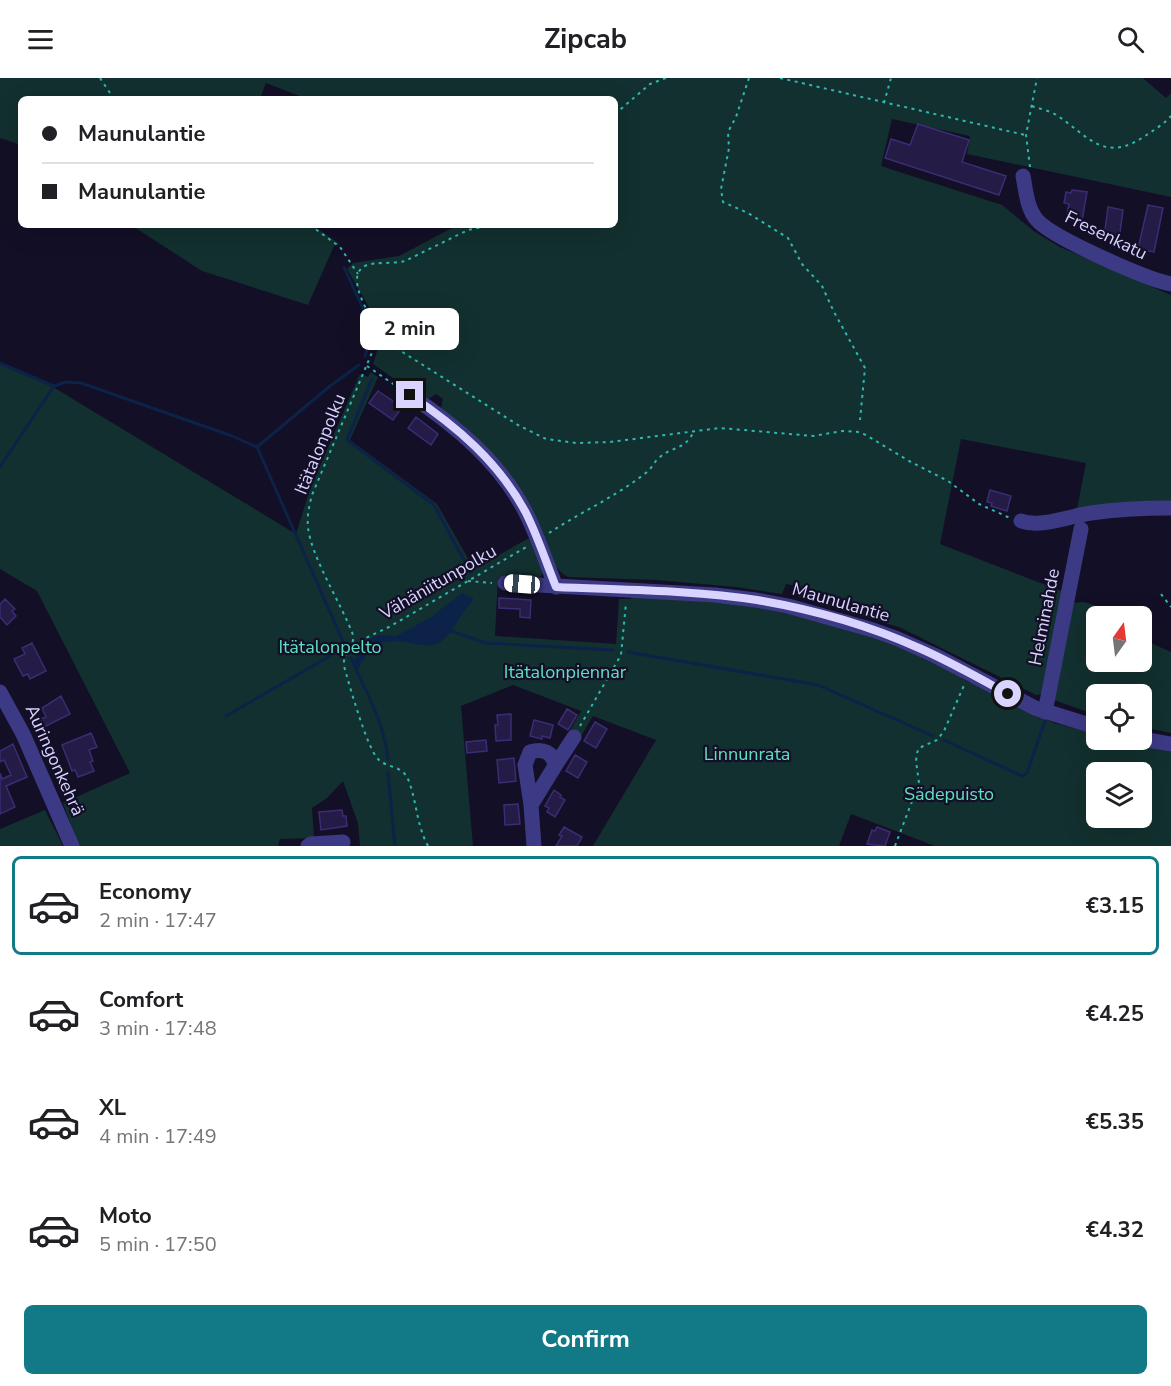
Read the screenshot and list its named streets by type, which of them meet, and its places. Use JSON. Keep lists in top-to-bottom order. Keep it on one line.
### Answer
{"streets":{"street":["Fresenkatu","Maunulantie","Helminahde","Auringonkehrä"],"path":["Itätalonpolku","Vähäniitunpolku"]},"crossings":[["Itätalonpolku","Vähäniitunpolku"],["Maunulantie","Helminahde"]],"parks":["Itätalonpelto","Itätalonpiennar","Linnunrata","Sädepuisto"],"north":"top","page":{"header":"Zipcab","banner":["Maunulantie","Maunulantie"],"bubble":"2 min","list":[{"name":"Economy","note":"2 min · 17:47","value":"€3.15"},{"name":"Comfort","note":"3 min · 17:48","value":"€4.25"},{"name":"XL","note":"4 min · 17:49","value":"€5.35"},{"name":"Moto","note":"5 min · 17:50","value":"€4.32"}],"buttons":"Confirm"}}
